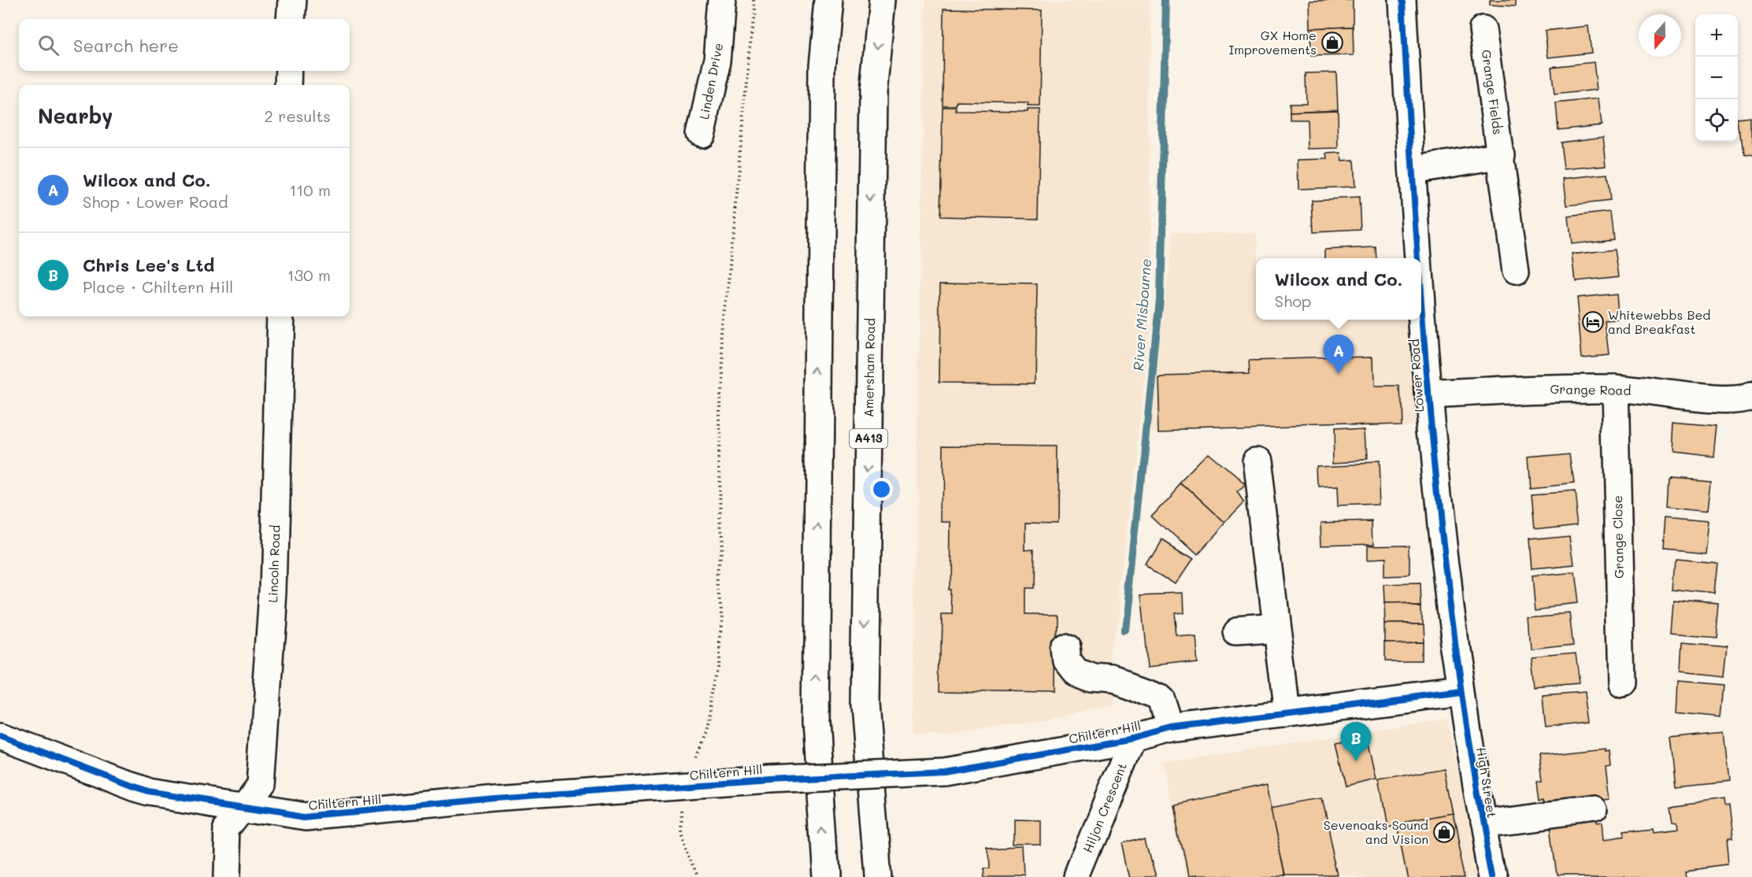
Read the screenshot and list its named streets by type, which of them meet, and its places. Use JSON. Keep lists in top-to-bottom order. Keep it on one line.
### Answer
{"streets":{"main road":["Linden Drive","Grange Fields","Amersham Road","Lower Road","Grange Road","A413","Grange Close","Lincoln Road","Chiltern Hill","High Street","Hiljon Crescent"]},"crossings":[["Lower Road","Grange Road"],["Lower Road","Chiltern Hill"],["Lower Road","High Street"],["Grange Road","Grange Close"],["Lincoln Road","Chiltern Hill"],["Chiltern Hill","High Street"],["Chiltern Hill","Hiljon Crescent"]],"water":["River Misbourne"],"places":{"shop":["GX Home Improvements","Sevenoaks Sound and Vision"],"hotel":["Whitewebbs Bed and Breakfast"]},"north":"bottom","page":{"map_buttons":["+","−"],"search":"Search here","heading":["Nearby","2 results"],"list":[{"mark":"A","name":"Wilcox and Co.","note":"Shop · Lower Road","value":"110 m"},{"mark":"B","name":"Chris Lee's Ltd","note":"Place · Chiltern Hill","value":"130 m"}],"popup":["Wilcox and Co.","Shop"],"pins":["A","B"]}}
